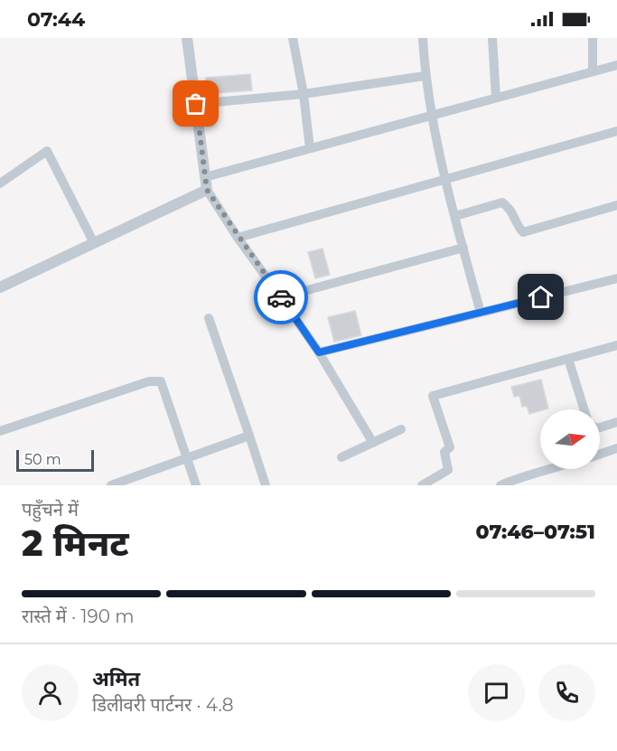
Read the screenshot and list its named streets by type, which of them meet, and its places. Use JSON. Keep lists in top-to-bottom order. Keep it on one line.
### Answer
{"scale_bar":"50 m","north":"right","page":{"status":"07:44","scale":"50 m","heading":["2 मिनट","पहुँचने में","07:46–07:51"],"panel":["अमित","डिलीवरी पार्टनर · 4.8"],"bar":"रास्ते में · 190 m"}}
